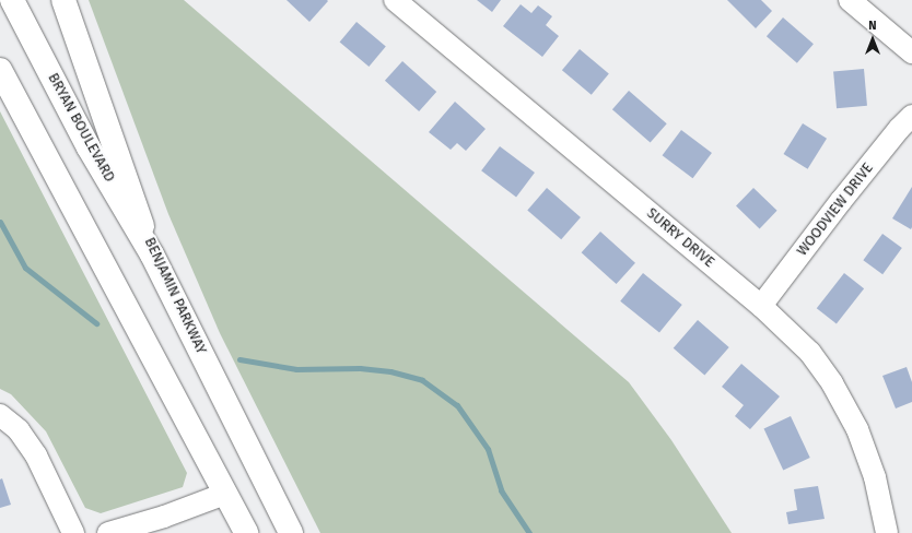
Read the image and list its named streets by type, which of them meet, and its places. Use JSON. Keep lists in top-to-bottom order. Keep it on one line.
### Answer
{"streets":{"main road":["BRYAN BOULEVARD","BENJAMIN PARKWAY"],"street":["WOODVIEW DRIVE","SURRY DRIVE"]},"crossings":[["BRYAN BOULEVARD","BENJAMIN PARKWAY"],["WOODVIEW DRIVE","SURRY DRIVE"]],"north":"top"}
